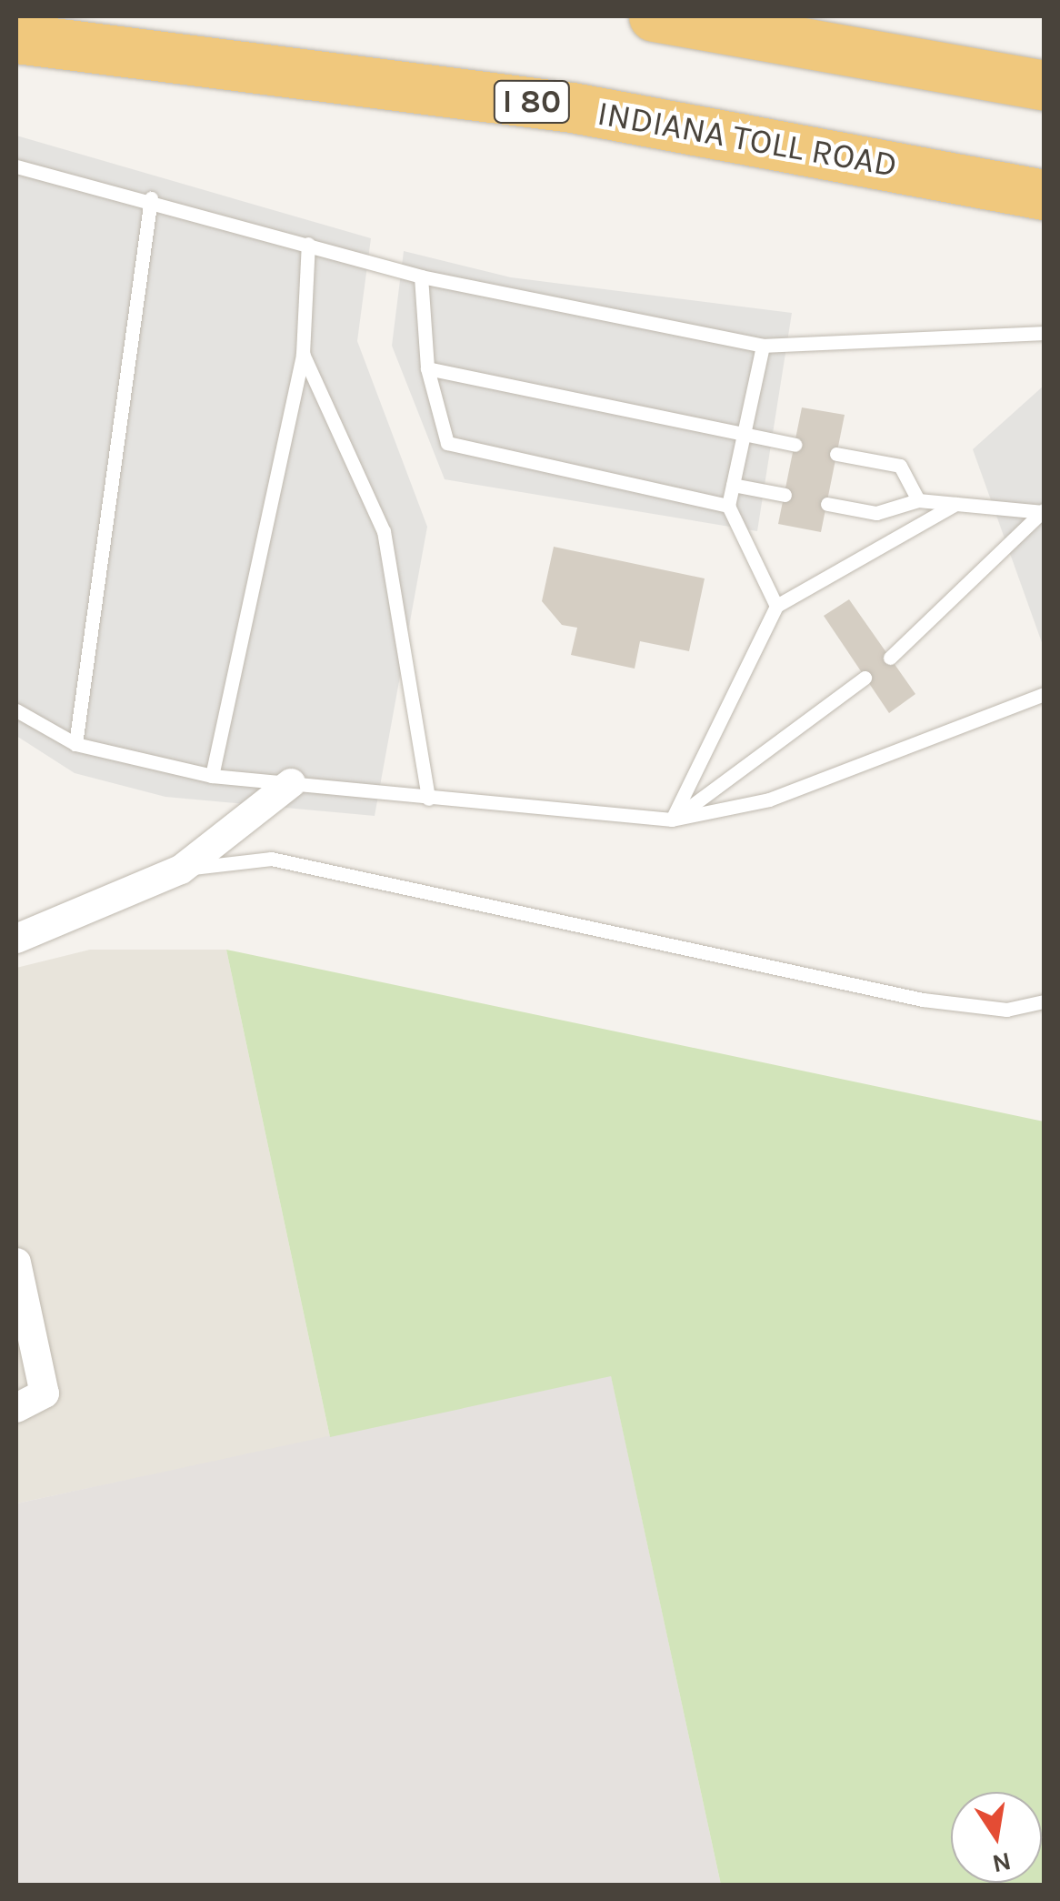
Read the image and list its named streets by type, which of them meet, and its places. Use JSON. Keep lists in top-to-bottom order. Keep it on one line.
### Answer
{"streets":{"highway":["I 80","INDIANA TOLL ROAD"]},"north":"bottom"}
